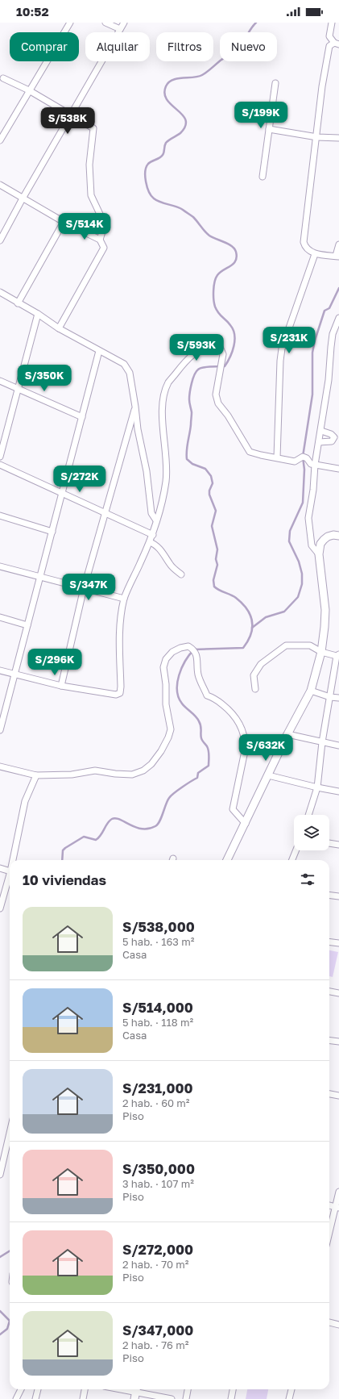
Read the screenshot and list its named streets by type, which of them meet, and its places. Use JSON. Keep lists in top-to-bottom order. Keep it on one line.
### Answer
{"page":{"status":"10:52","chip":["Comprar","Alquilar","Filtros","Nuevo"],"price":["S/199K","S/538K","S/514K","S/231K","S/593K","S/350K","S/272K","S/347K","S/296K","S/632K"],"heading":"10 viviendas","list":[{"name":"S/538,000","note":"5 hab. · 163 m² · Casa"},{"name":"S/514,000","note":"5 hab. · 118 m² · Casa"},{"name":"S/231,000","note":"2 hab. · 60 m² · Piso"},{"name":"S/350,000","note":"3 hab. · 107 m² · Piso"},{"name":"S/272,000","note":"2 hab. · 70 m² · Piso"},{"name":"S/347,000","note":"2 hab. · 76 m² · Piso"}]}}
